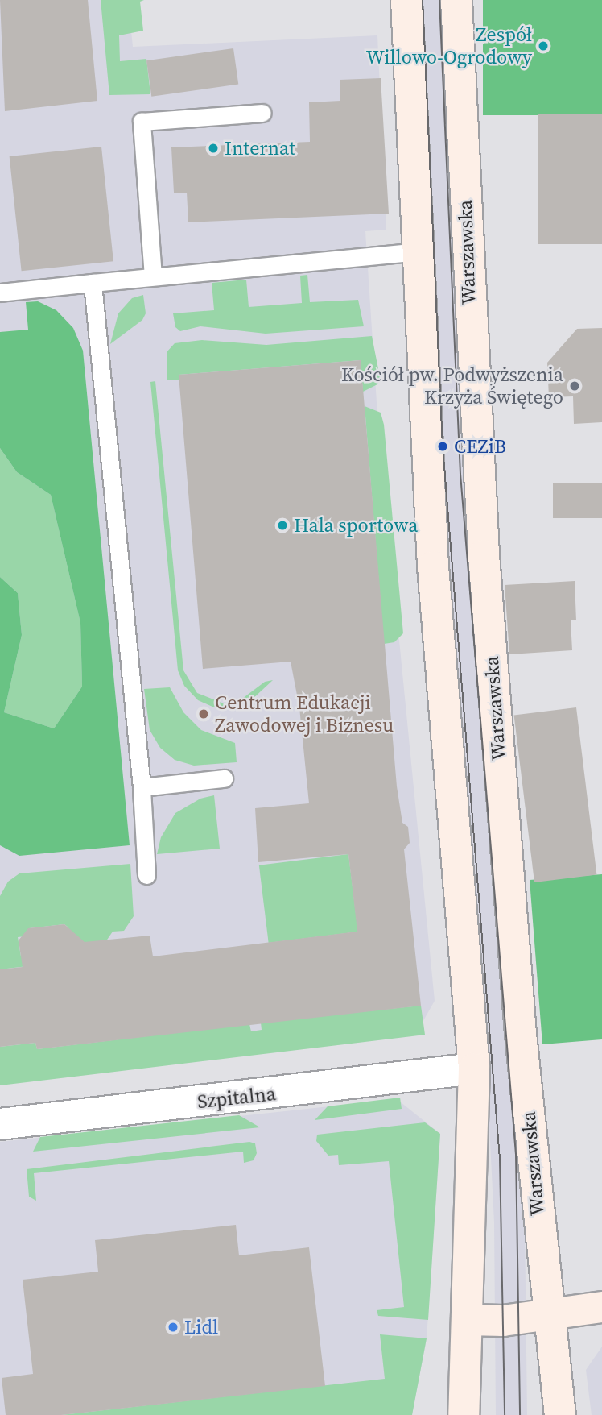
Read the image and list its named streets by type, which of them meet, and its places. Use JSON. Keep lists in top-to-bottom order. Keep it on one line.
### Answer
{"streets":{"main road":["Warszawska"],"street":["Szpitalna"]},"places":["Zespół Willowo-Ogrodowy","Internat","Kościół pw. Podwyższenia Krzyża Świętego","CEZiB","Hala sportowa","Centrum Edukacji Zawodowej i Biznesu","Lidl"]}
